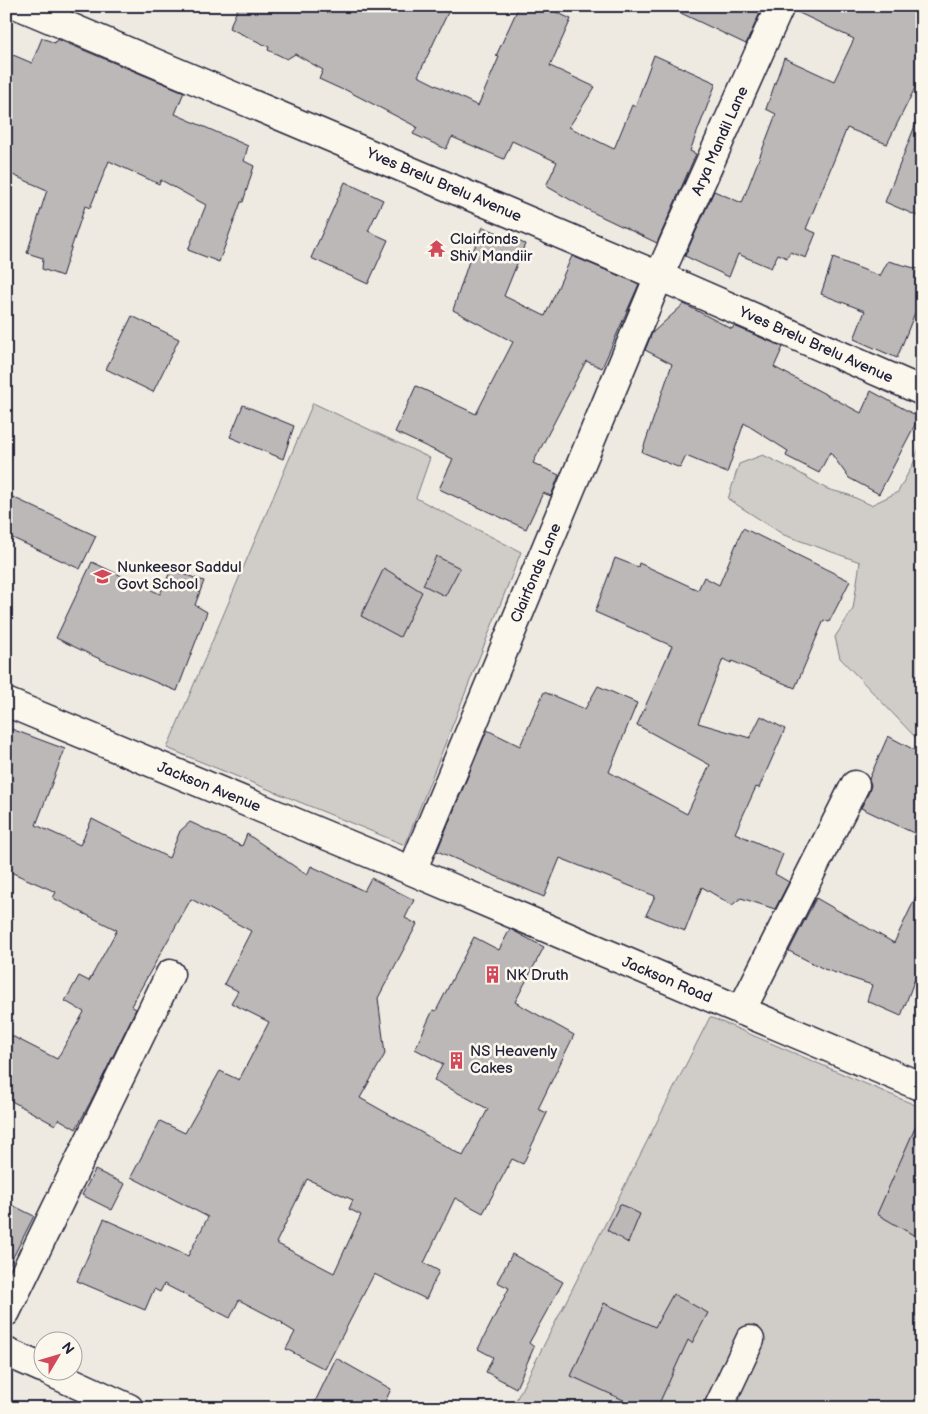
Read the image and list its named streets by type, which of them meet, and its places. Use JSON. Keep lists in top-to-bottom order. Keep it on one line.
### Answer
{"streets":{"street":["Arya Mandil Lane","Yves Brelu Brelu Avenue","Clairfonds Lane","Jackson Avenue","Jackson Road"]},"crossings":[["Arya Mandil Lane","Yves Brelu Brelu Avenue"],["Arya Mandil Lane","Clairfonds Lane"],["Yves Brelu Brelu Avenue","Clairfonds Lane"],["Clairfonds Lane","Jackson Avenue"],["Clairfonds Lane","Jackson Road"],["Jackson Avenue","Jackson Road"]],"places":{"temple":["Clairfonds Shiv Mandiir"],"school or university":["Nunkeesor Saddul Govt School"],"building":["NK Druth","NS Heavenly Cakes"]},"north":"top right"}
